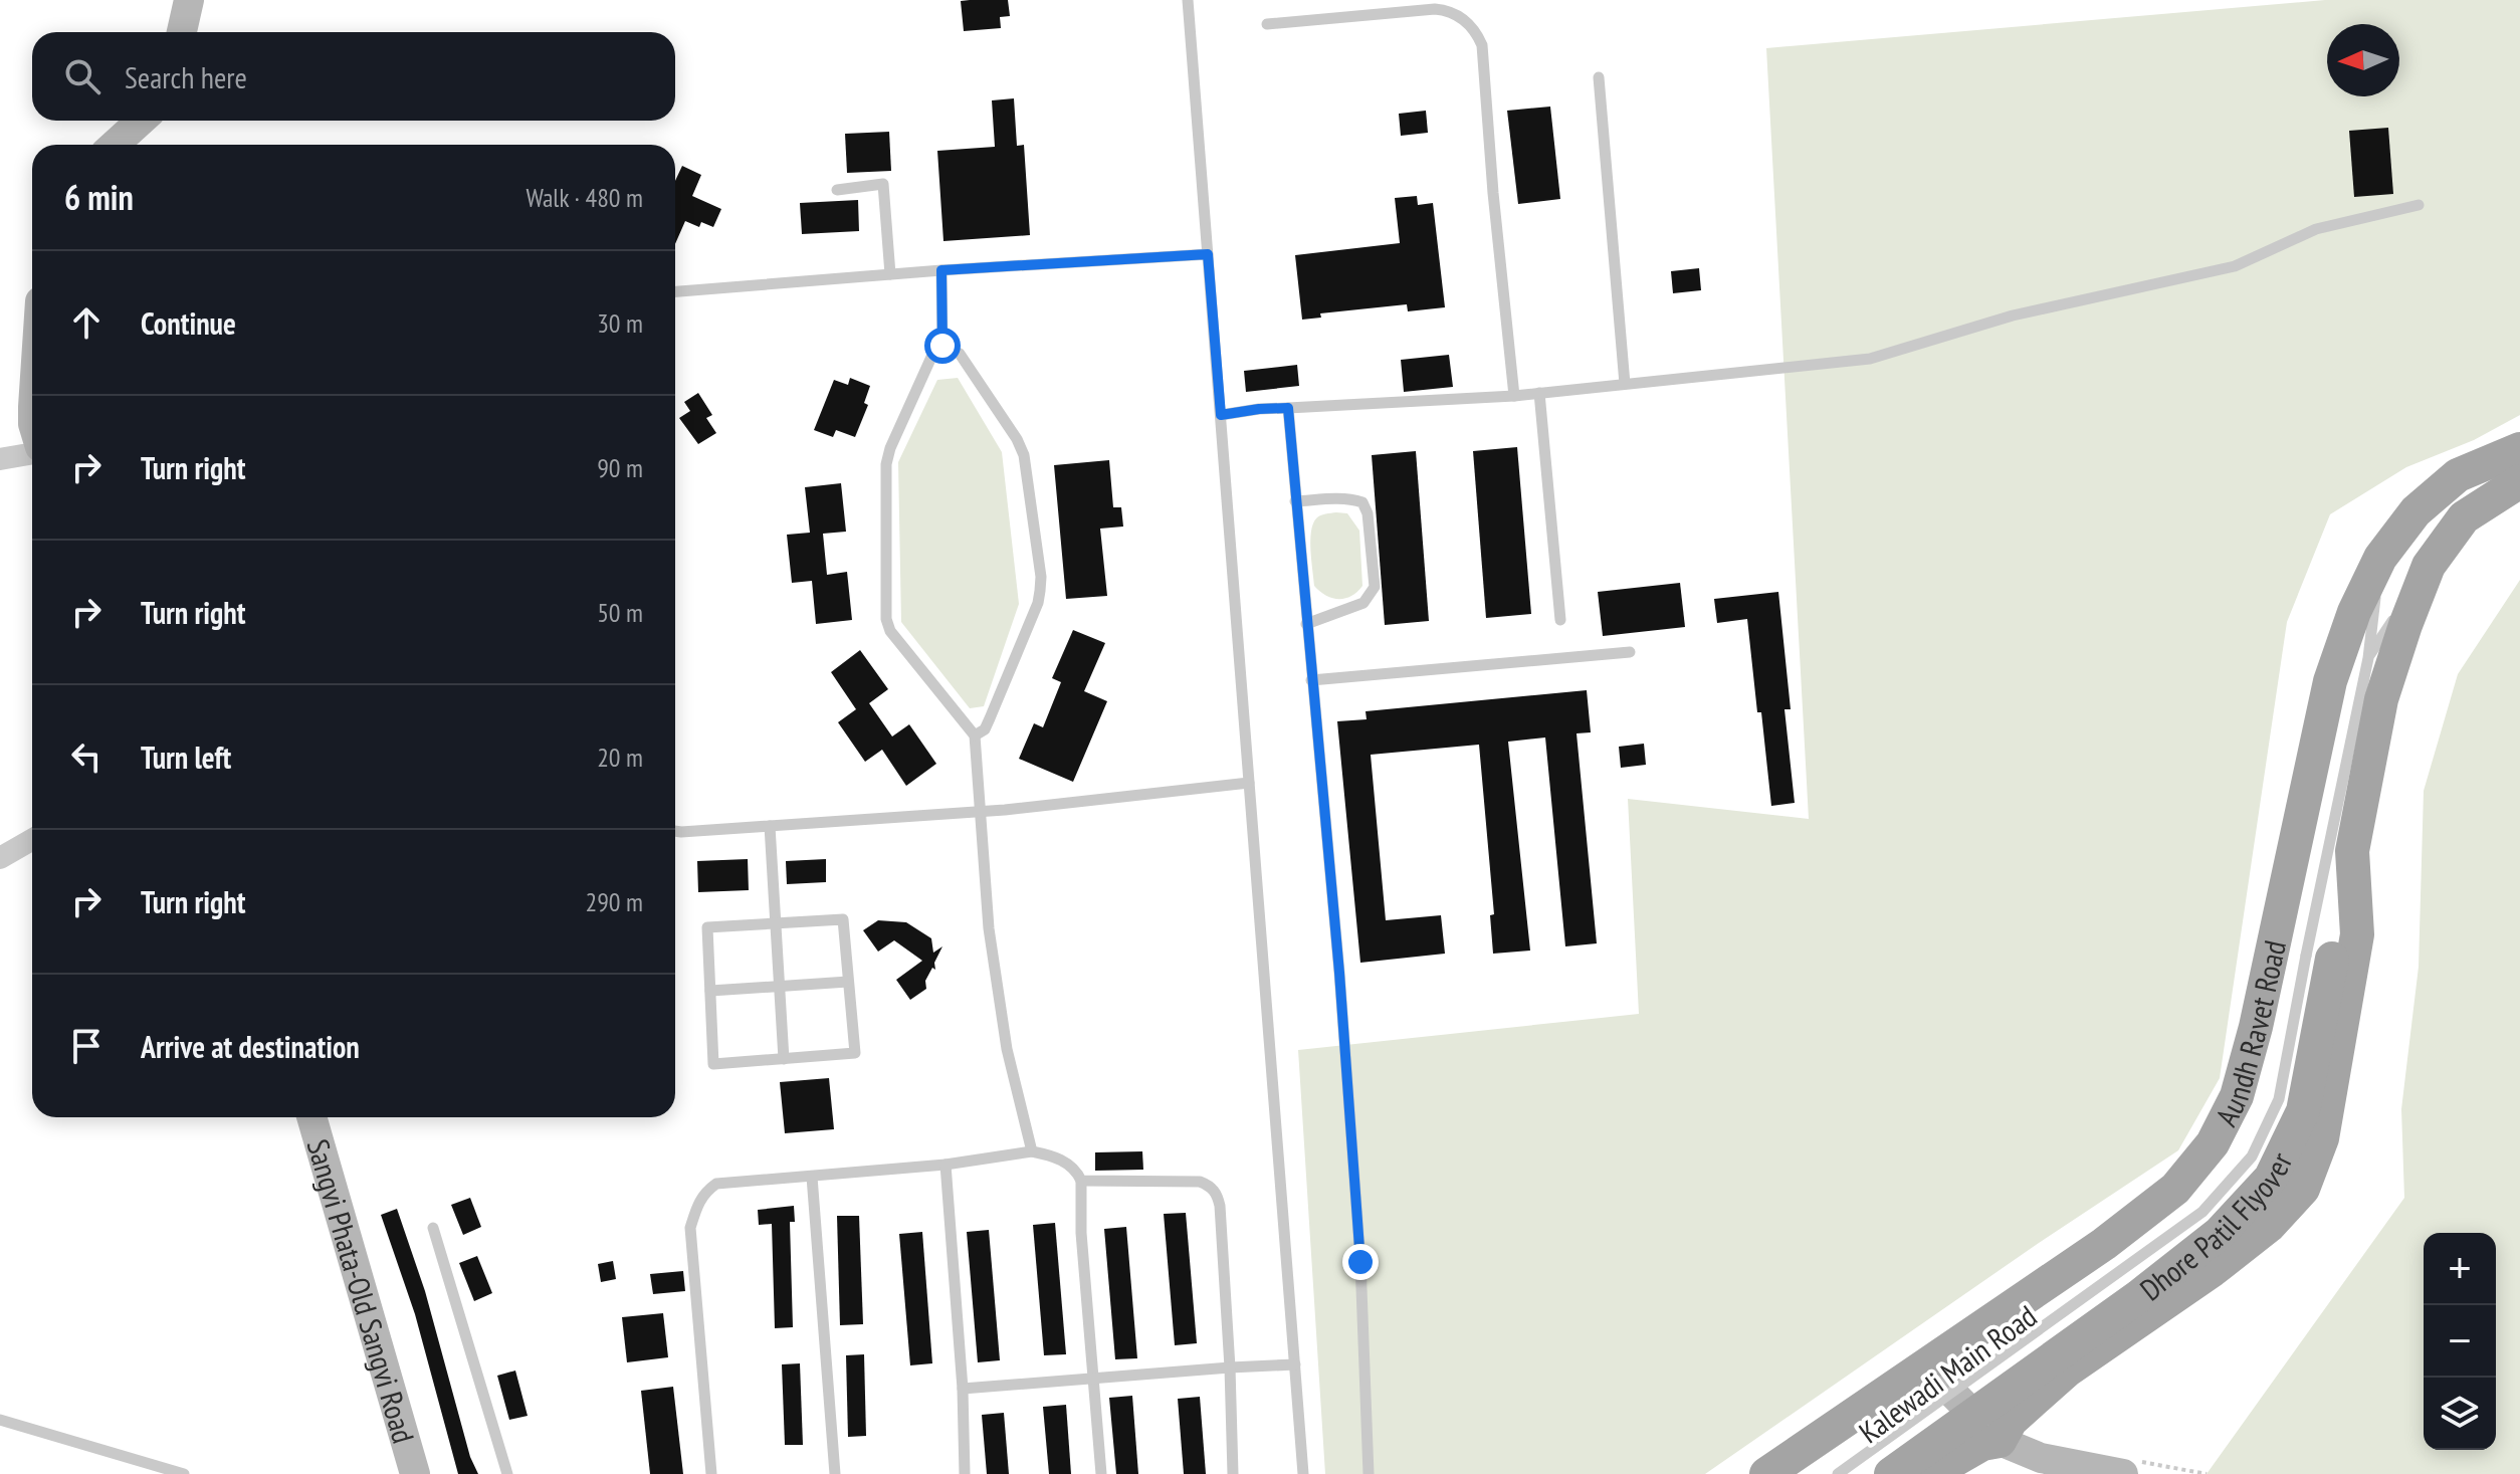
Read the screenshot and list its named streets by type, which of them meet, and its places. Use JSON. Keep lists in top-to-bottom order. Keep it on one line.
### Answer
{"streets":{"main road":["Aundh Ravet Road","Dhore Patil Flyover","Sangvi Phata-Old Sangvi Road","Kalewadi Main Road"]},"crossings":[["Aundh Ravet Road","Kalewadi Main Road"]],"north":"left","page":{"search":"Search here","heading":["6 min","Walk · 480 m"],"list":[["Continue","30 m"],["Turn right","90 m"],["Turn right","50 m"],["Turn left","20 m"],["Turn right","290 m"],"Arrive at destination"],"map_buttons":["+","−"]}}
